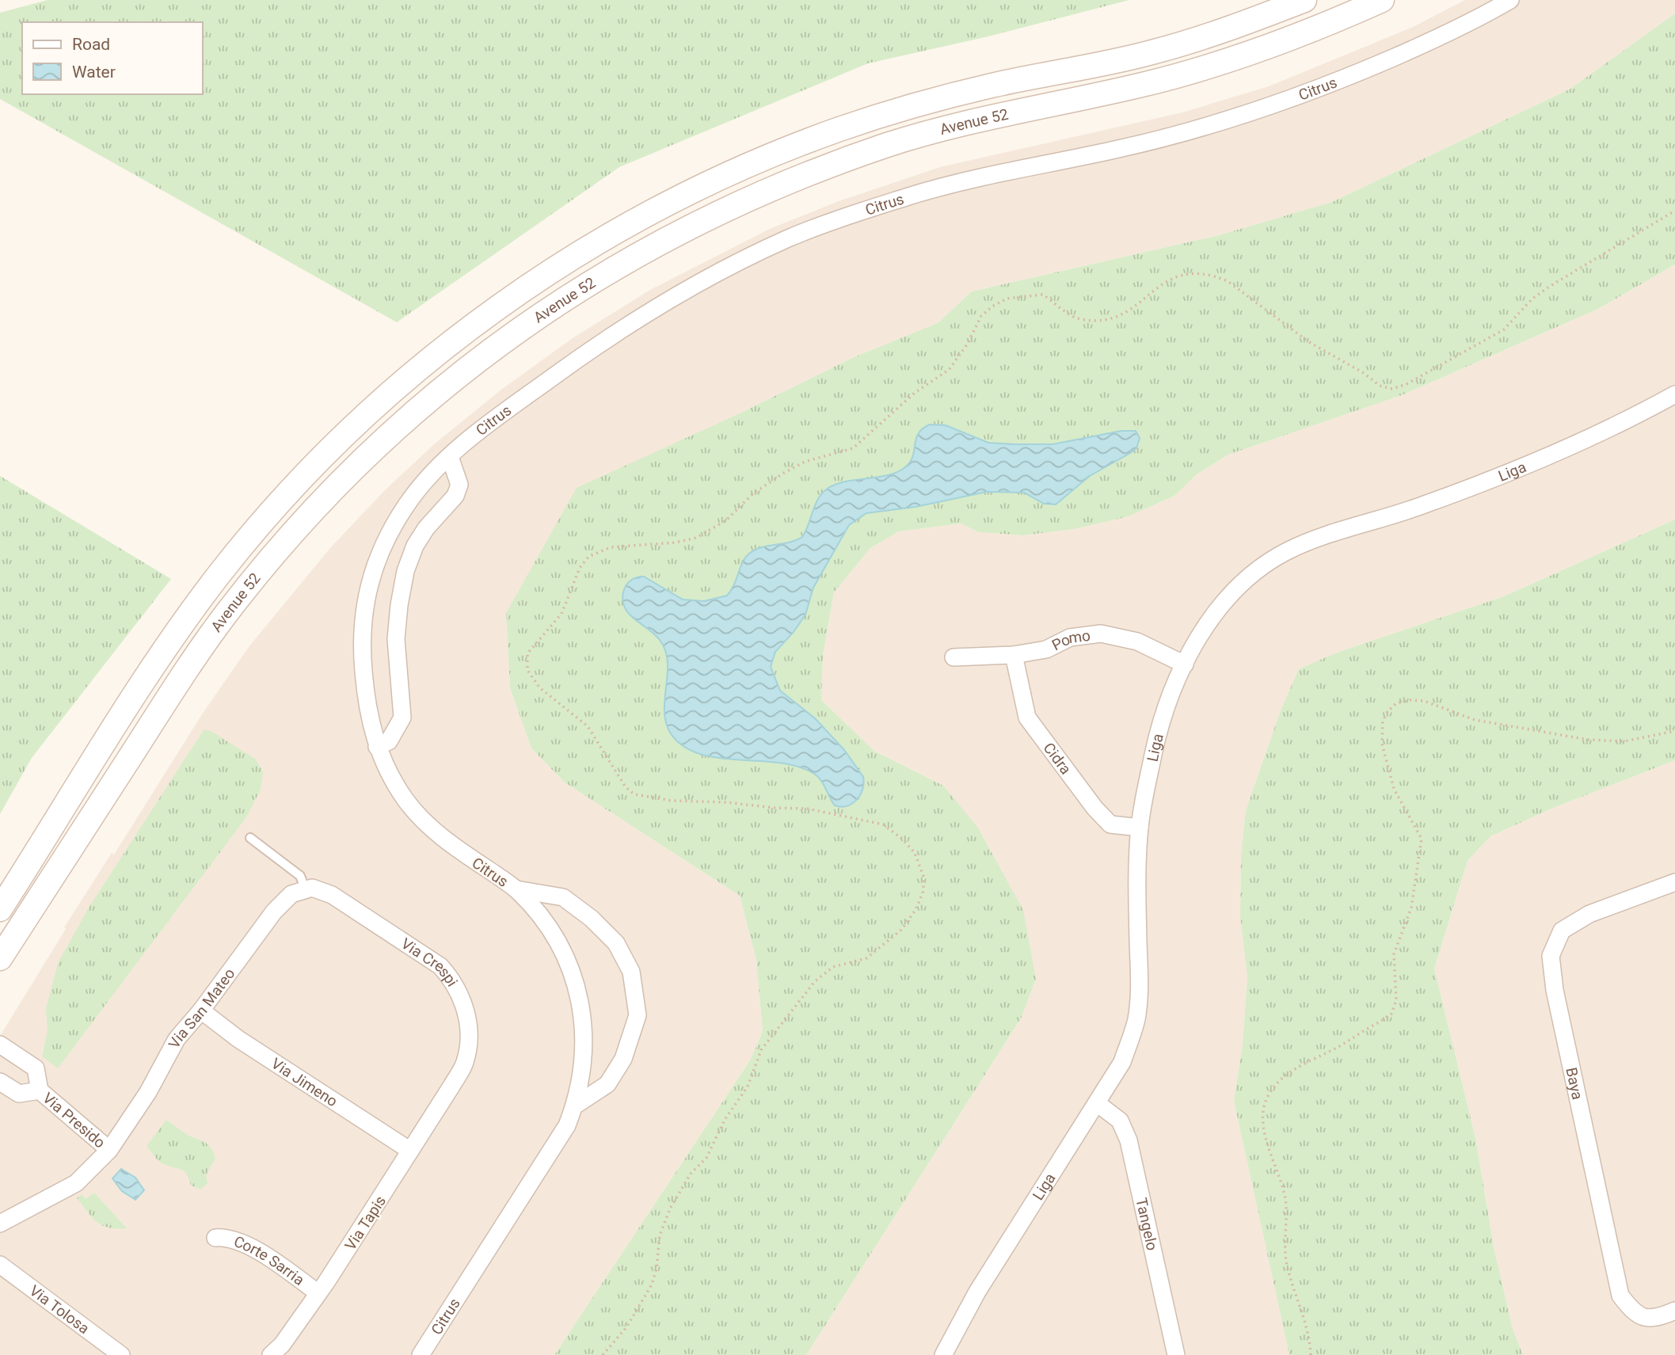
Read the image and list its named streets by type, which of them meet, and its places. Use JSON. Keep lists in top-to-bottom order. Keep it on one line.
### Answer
{"streets":{"main road":["Avenue 52"],"street":["Citrus","Liga","Pomo","Cidra","Via Crespi","Via San Mateo","Via Jimeno","Baya","Via Presido","Via Tapis","Tangelo","Corte Sarria","Via Tolosa"]},"crossings":[["Liga","Pomo"],["Liga","Cidra"],["Liga","Tangelo"],["Pomo","Cidra"],["Via Crespi","Via San Mateo"],["Via Crespi","Via Tapis"],["Via San Mateo","Via Jimeno"],["Via San Mateo","Via Presido"],["Via Jimeno","Via Tapis"],["Via Tapis","Corte Sarria"]],"legend":["Road","Water"]}
